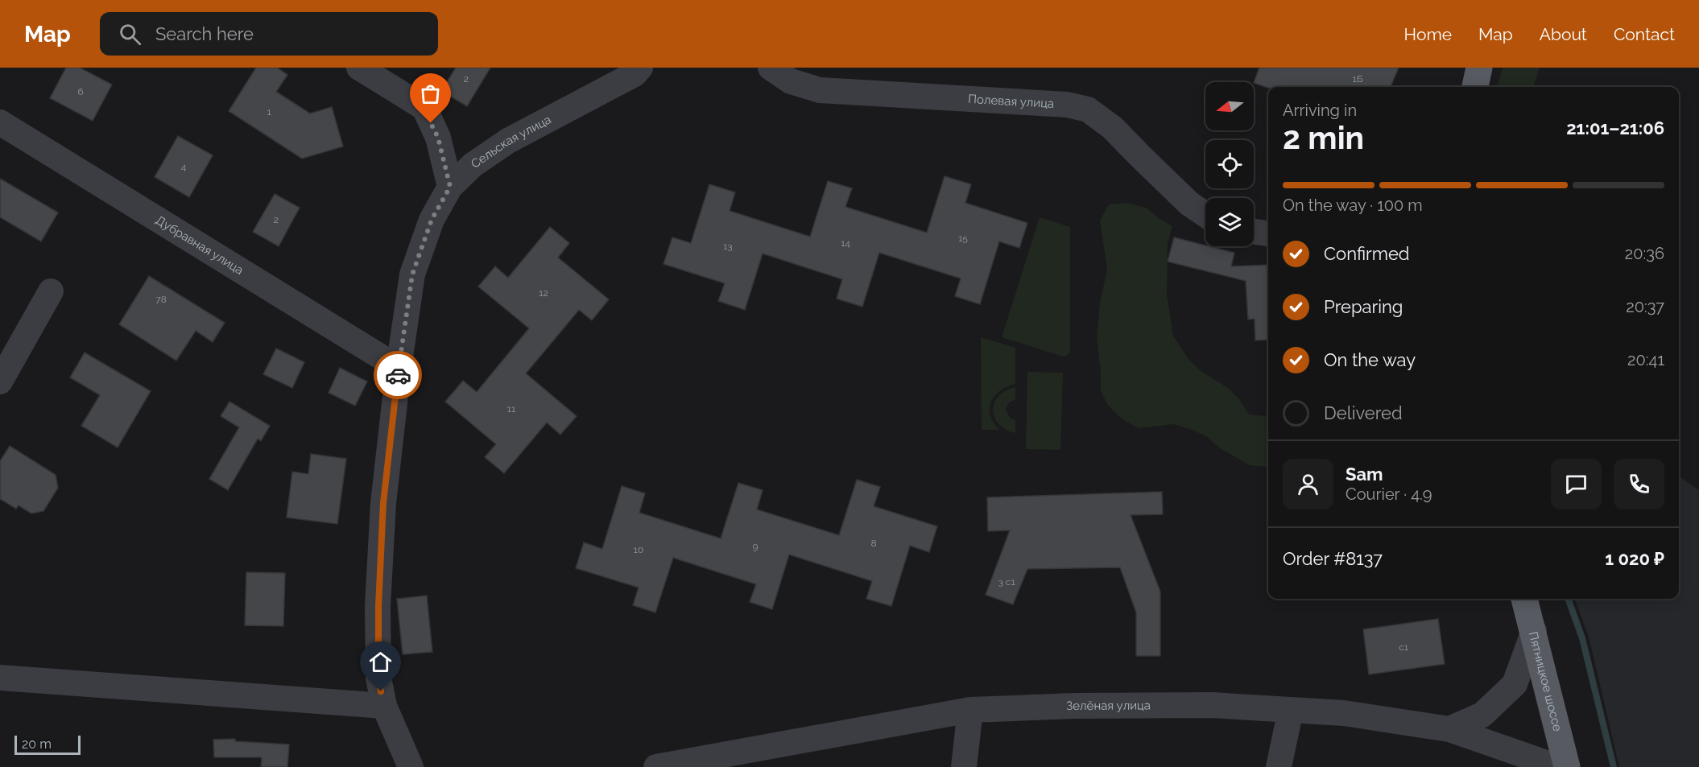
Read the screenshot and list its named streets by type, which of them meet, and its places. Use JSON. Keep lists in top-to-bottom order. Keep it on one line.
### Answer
{"streets":{"main road":["Пятницкое шоссе"],"street":["Полевая улица","Сельская улица","Дубравная улица","Зелёная улица"]},"crossings":[["Сельская улица","Дубравная улица"]],"house_numbers":["2","1Б","6","1","4","2","15","14","13","12","78","11","8","9","10","3 с1","c1"],"scale_bar":"20 m","north":"left","page":{"header":"Map","search":"Search here","nav":["Home","Map","About","Contact"],"heading":["2 min","Arriving in","21:01–21:06"],"panel":["Sam","Courier · 4.9","Order #8137","1 020 ₽"],"bar":"On the way · 100 m","list":[["Confirmed","20:36"],["Preparing","20:37"],["On the way","20:41"],"Delivered"],"scale":"20 m"}}
